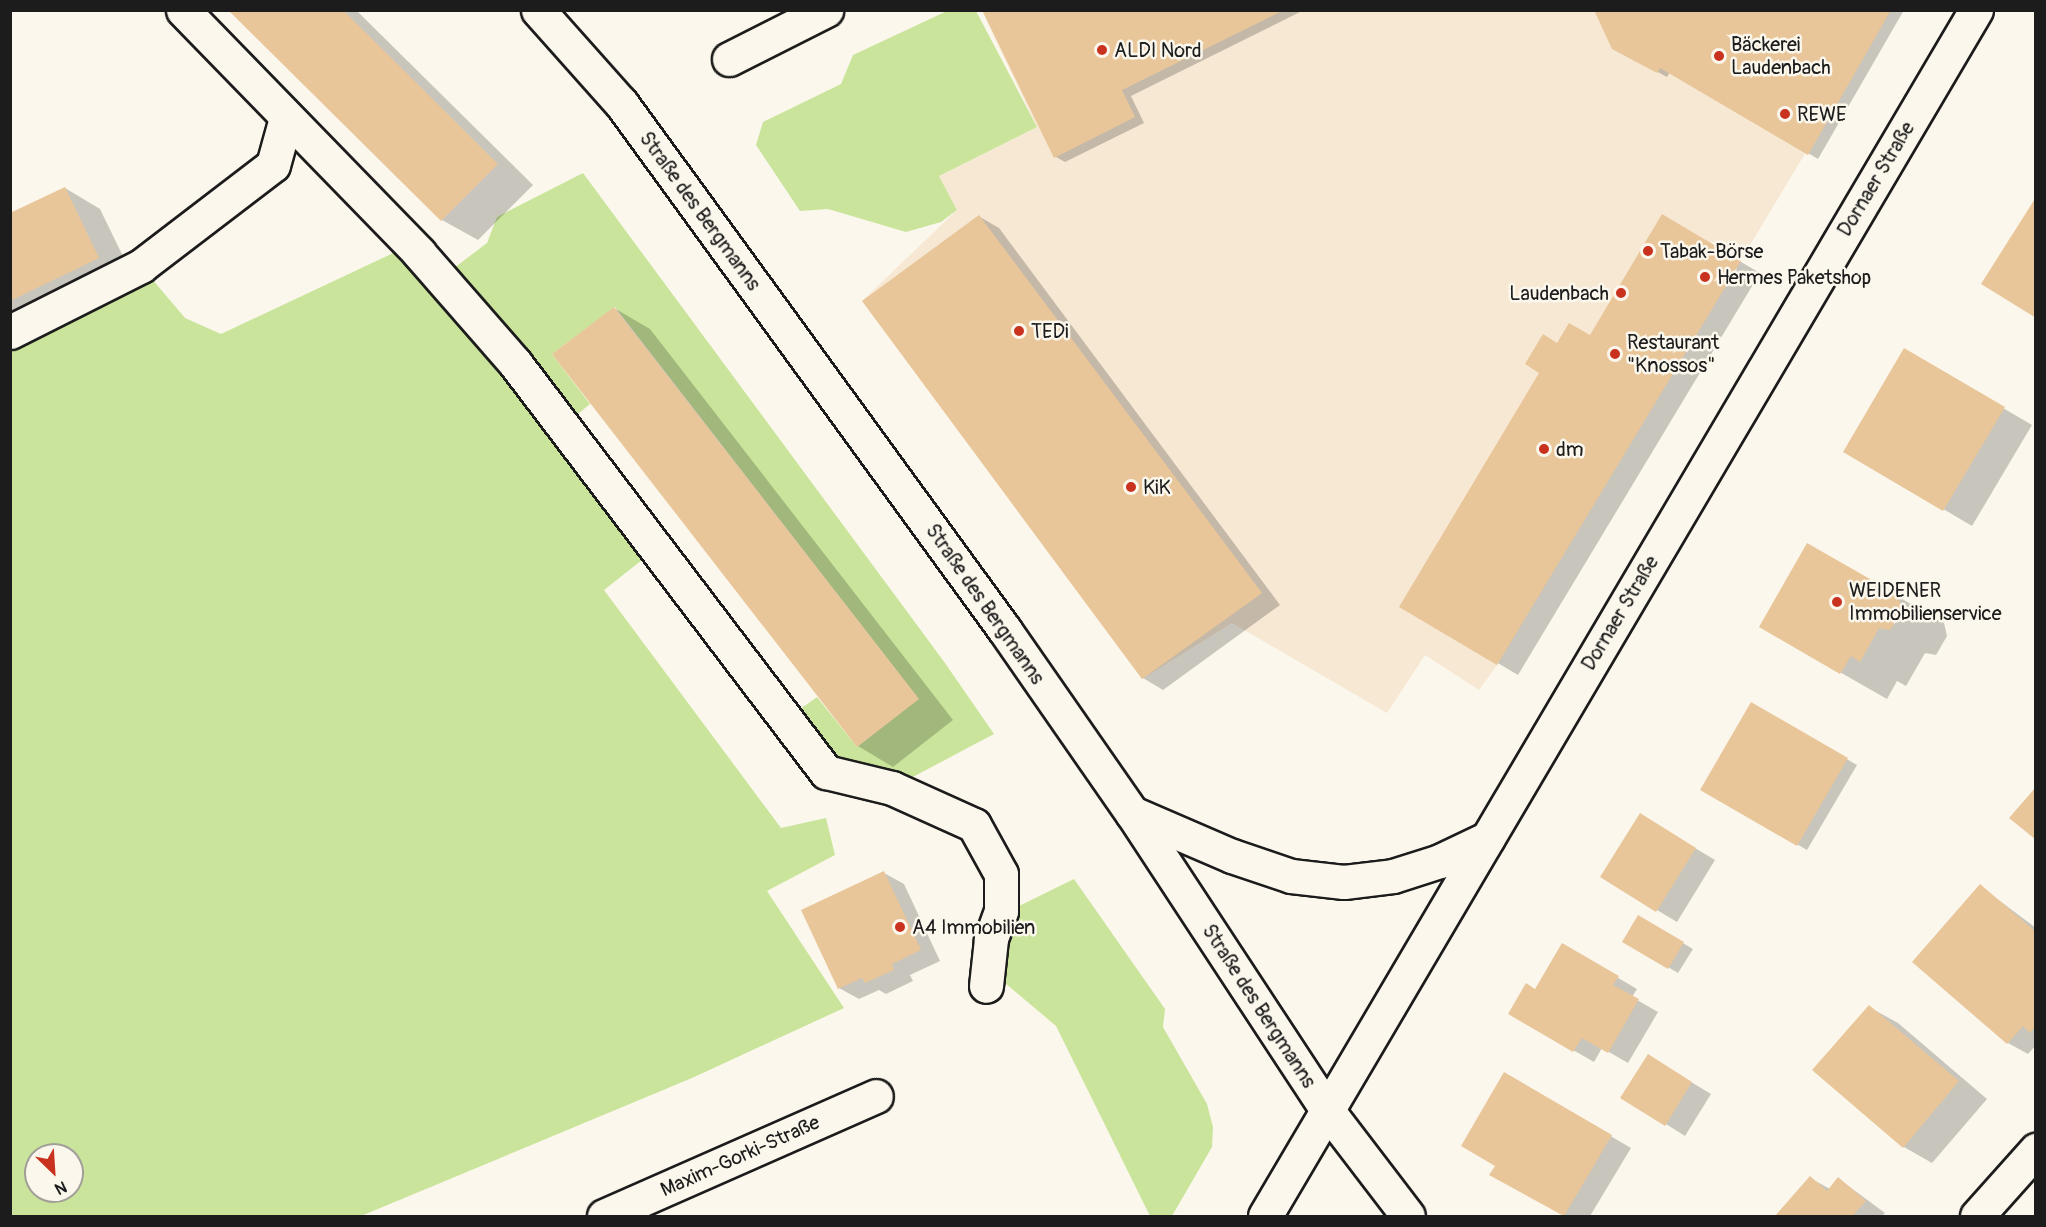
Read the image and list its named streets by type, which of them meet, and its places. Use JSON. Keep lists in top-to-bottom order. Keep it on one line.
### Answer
{"streets":{"street":["Dornaer Straße","Straße des Bergmanns","Maxim-Gorki-Straße"]},"crossings":[["Dornaer Straße","Straße des Bergmanns"]],"places":["ALDI Nord","Bäckerei Laudenbach","REWE","Tabak-Börse","Hermes Paketshop","Laudenbach","TEDi","Restaurant \"Knossos\"","dm","KiK","WEIDENER Immobilienservice","A4 Immobilien"],"north":"bottom right"}
